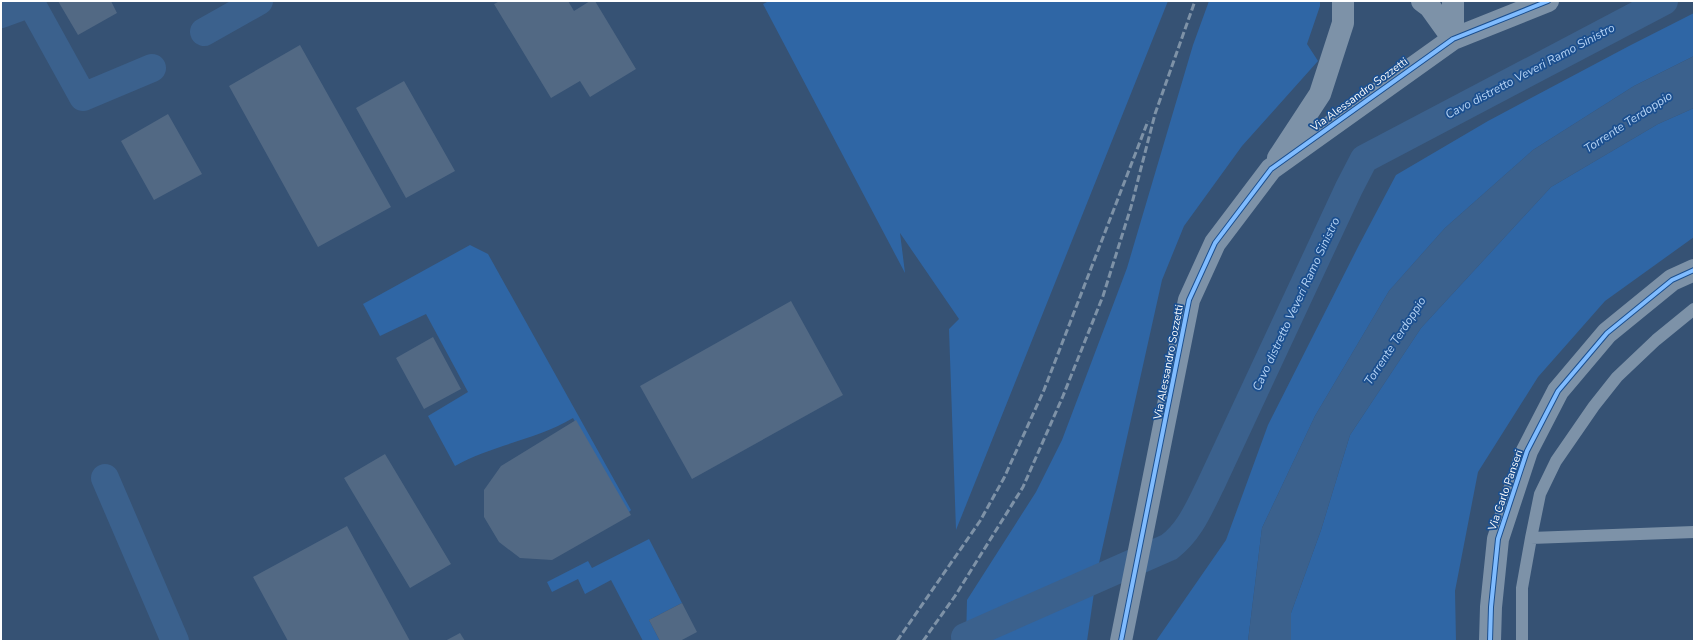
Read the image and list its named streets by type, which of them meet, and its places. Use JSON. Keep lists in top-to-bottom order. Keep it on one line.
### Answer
{"streets":{"street":["Via Alessandro Sozzetti","Via Carlo Panseri"]},"water":["Cavo distretto Veveri Ramo Sinistro","Torrente Terdoppio"]}
